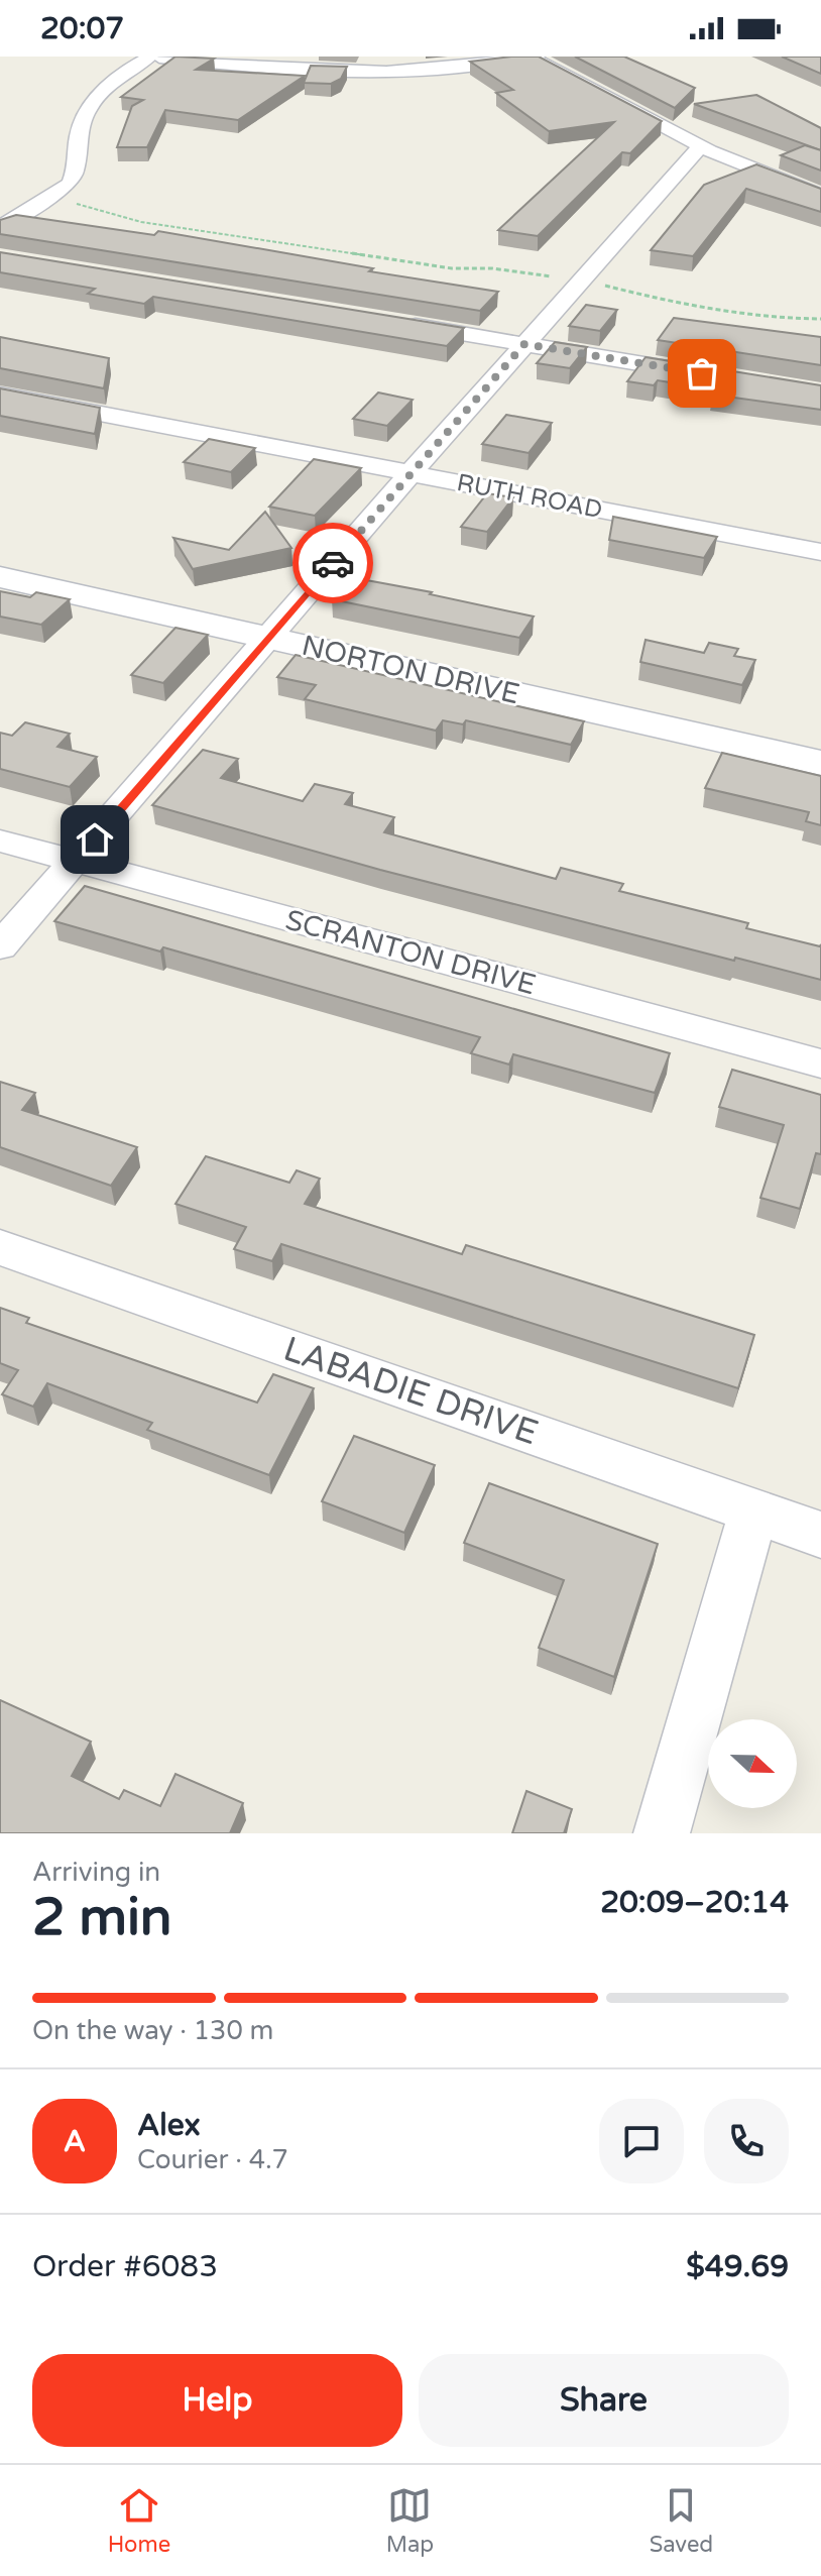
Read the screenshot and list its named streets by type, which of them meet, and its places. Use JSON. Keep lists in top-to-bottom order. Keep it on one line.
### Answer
{"streets":{"street":["RUTH ROAD","NORTON DRIVE","SCRANTON DRIVE","LABADIE DRIVE"]},"north":"right","page":{"status":"20:07","heading":["2 min","Arriving in","20:09–20:14"],"panel":["Alex","Courier · 4.7","Order #6083","$49.69"],"bar":"On the way · 130 m","round":"A","buttons":["Help","Share"],"tabs":["Home","Map","Saved"]}}
